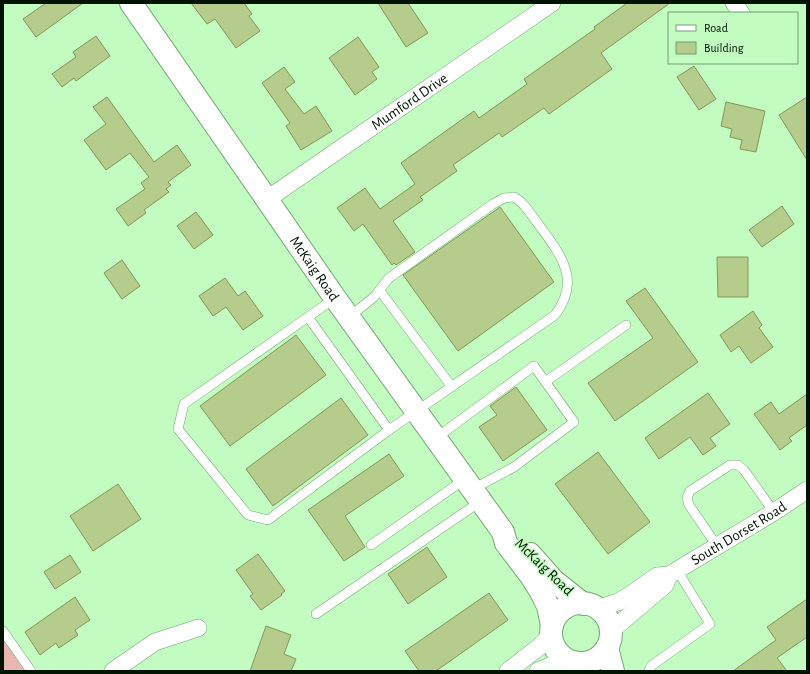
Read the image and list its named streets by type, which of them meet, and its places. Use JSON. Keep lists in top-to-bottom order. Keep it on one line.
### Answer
{"streets":{"street":["Mumford Drive","McKaig Road","South Dorset Road"]},"crossings":[["Mumford Drive","McKaig Road"],["McKaig Road","South Dorset Road"]],"legend":["Road","Building"]}
